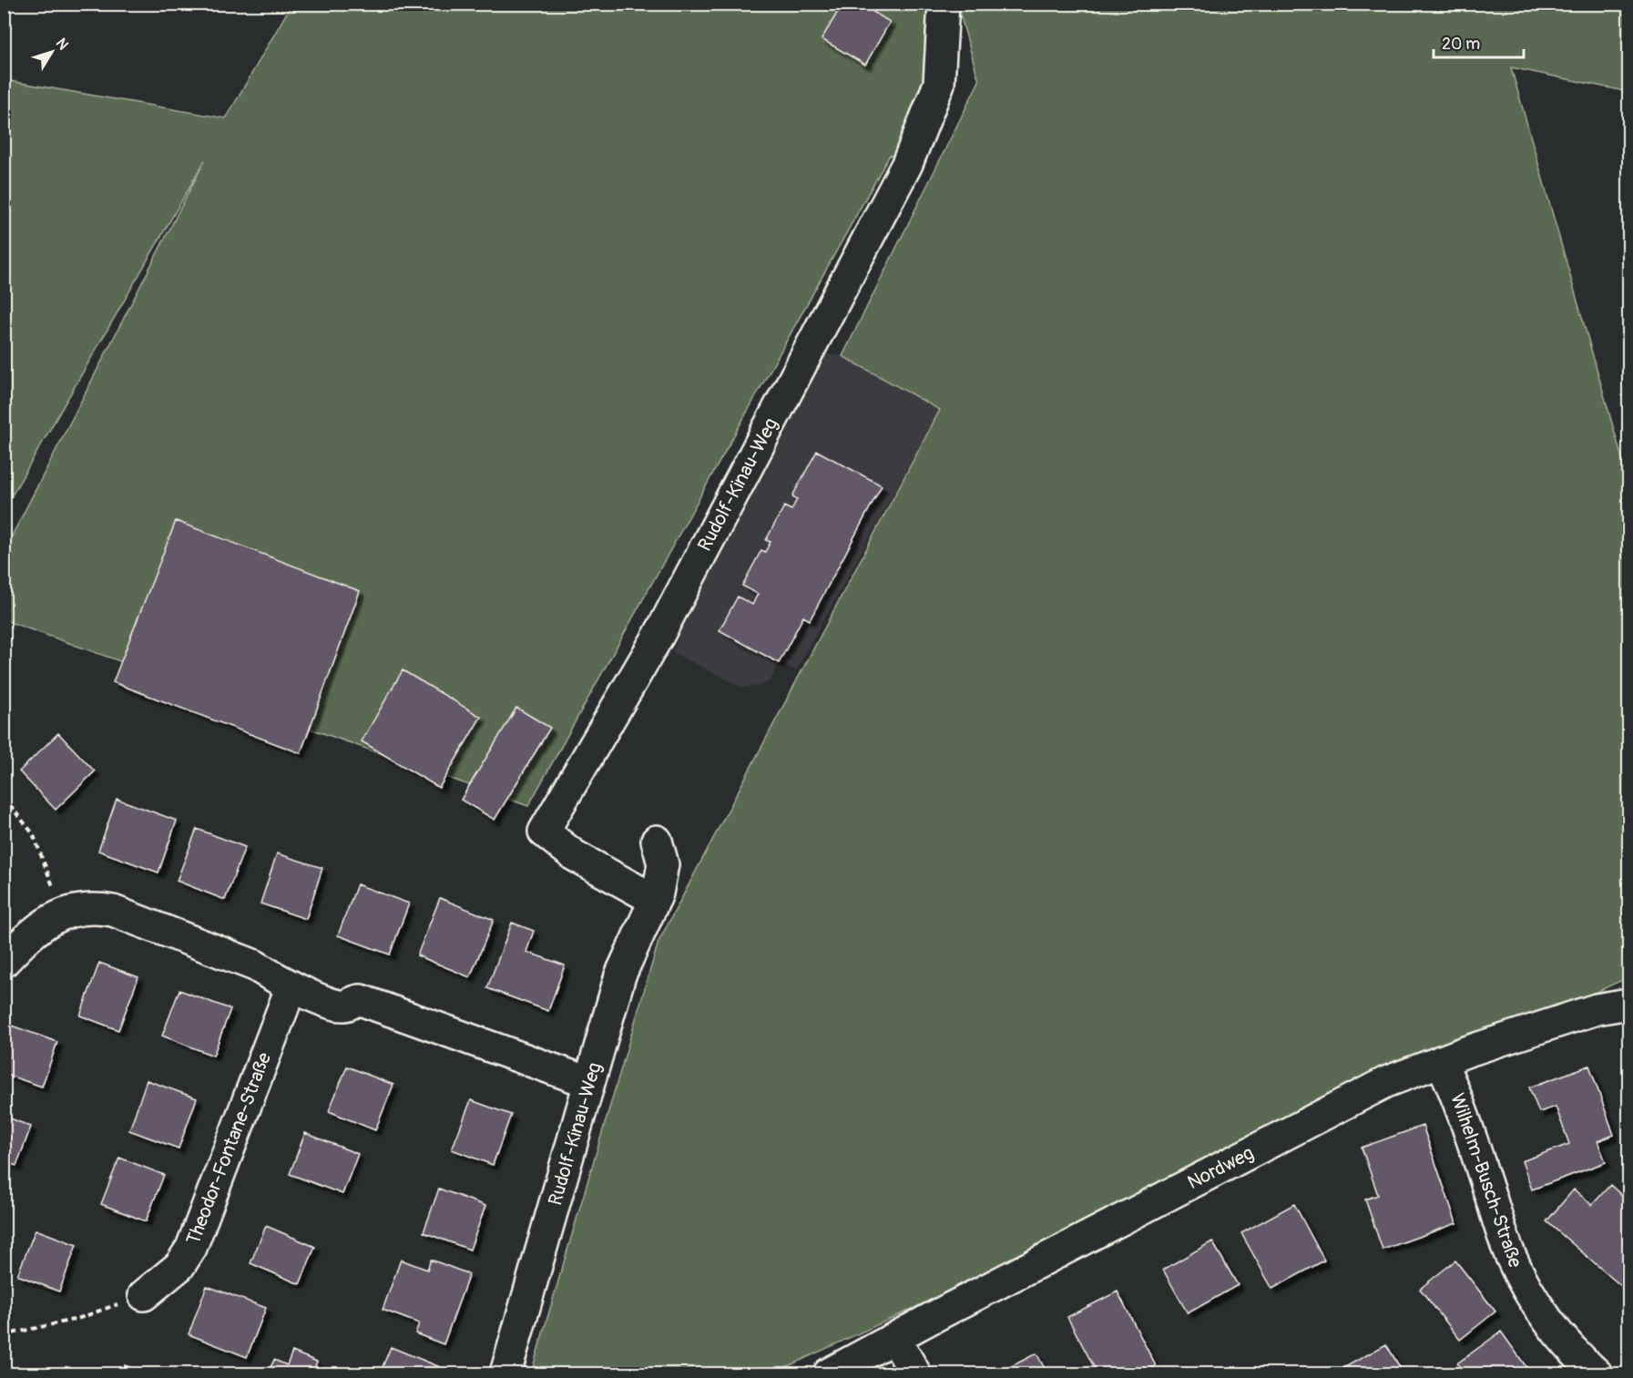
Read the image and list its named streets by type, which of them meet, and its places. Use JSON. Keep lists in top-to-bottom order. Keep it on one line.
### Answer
{"streets":{"street":["Rudolf-Kinau-Weg","Theodor-Fontane-Straße","Nordweg","Wilhelm-Busch-Straße"]},"crossings":[["Nordweg","Wilhelm-Busch-Straße"]],"scale_bar":"20 m","north":"top right"}
